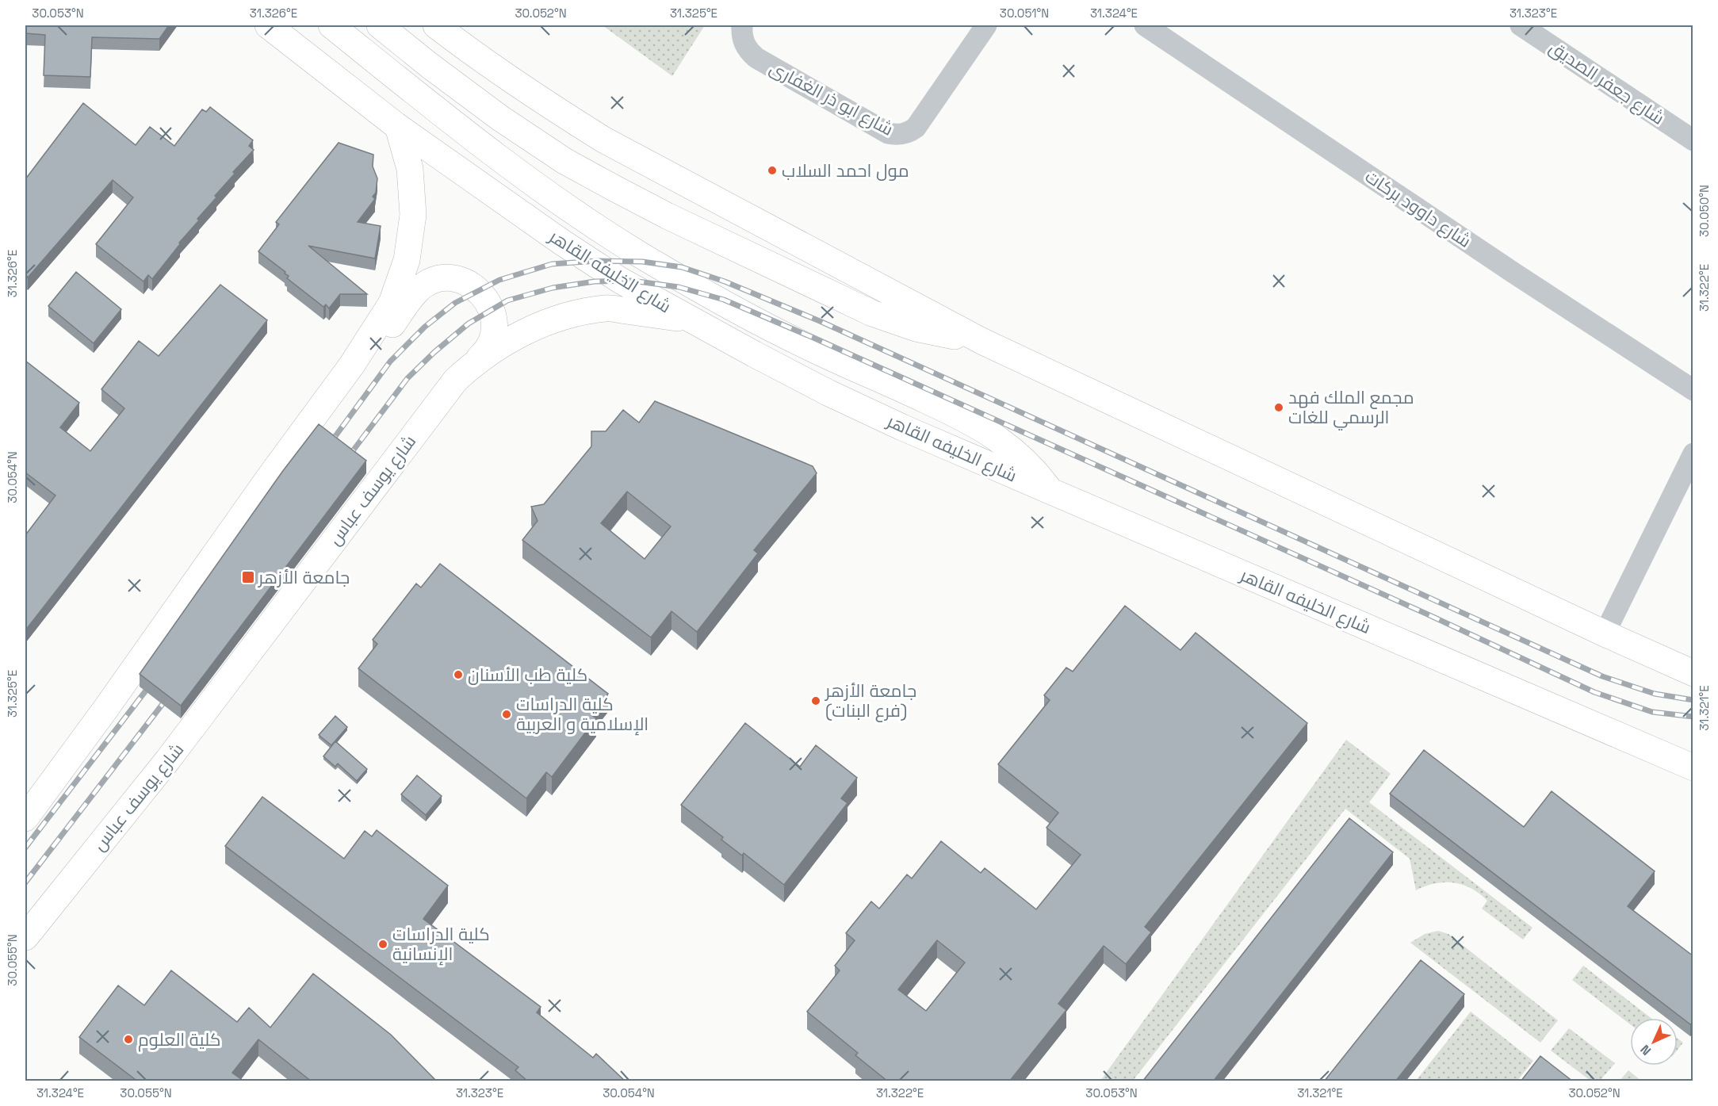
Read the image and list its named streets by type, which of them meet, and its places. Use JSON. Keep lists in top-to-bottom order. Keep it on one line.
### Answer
{"streets":{"main road":["شارع الخليفه القاهر","شارع يوسف عباس"],"street":["شارع جعفر الصديق","شارع ابو ذر الغفارى","شارع داوود بركات"]},"crossings":[["شارع الخليفه القاهر","شارع يوسف عباس"]],"places":{"other":["مول احمد السلاب","مجمع الملك فهد الرسمي للغات","كلية طب الأسنان","جامعة الأزهر (فرع البنات)","كلية الدراسات الإسلامية و العربية","كلية الدراسات الإنسانية","كلية العلوم"],"transit":["جامعة الأزهر"]},"north":"bottom left","coordinates":["30.053°N","31.326°E","30.052°N","31.325°E","30.051°N","31.324°E","31.323°E","30.050°N","31.322°E","30.054°N","31.321°E","30.055°N"]}
